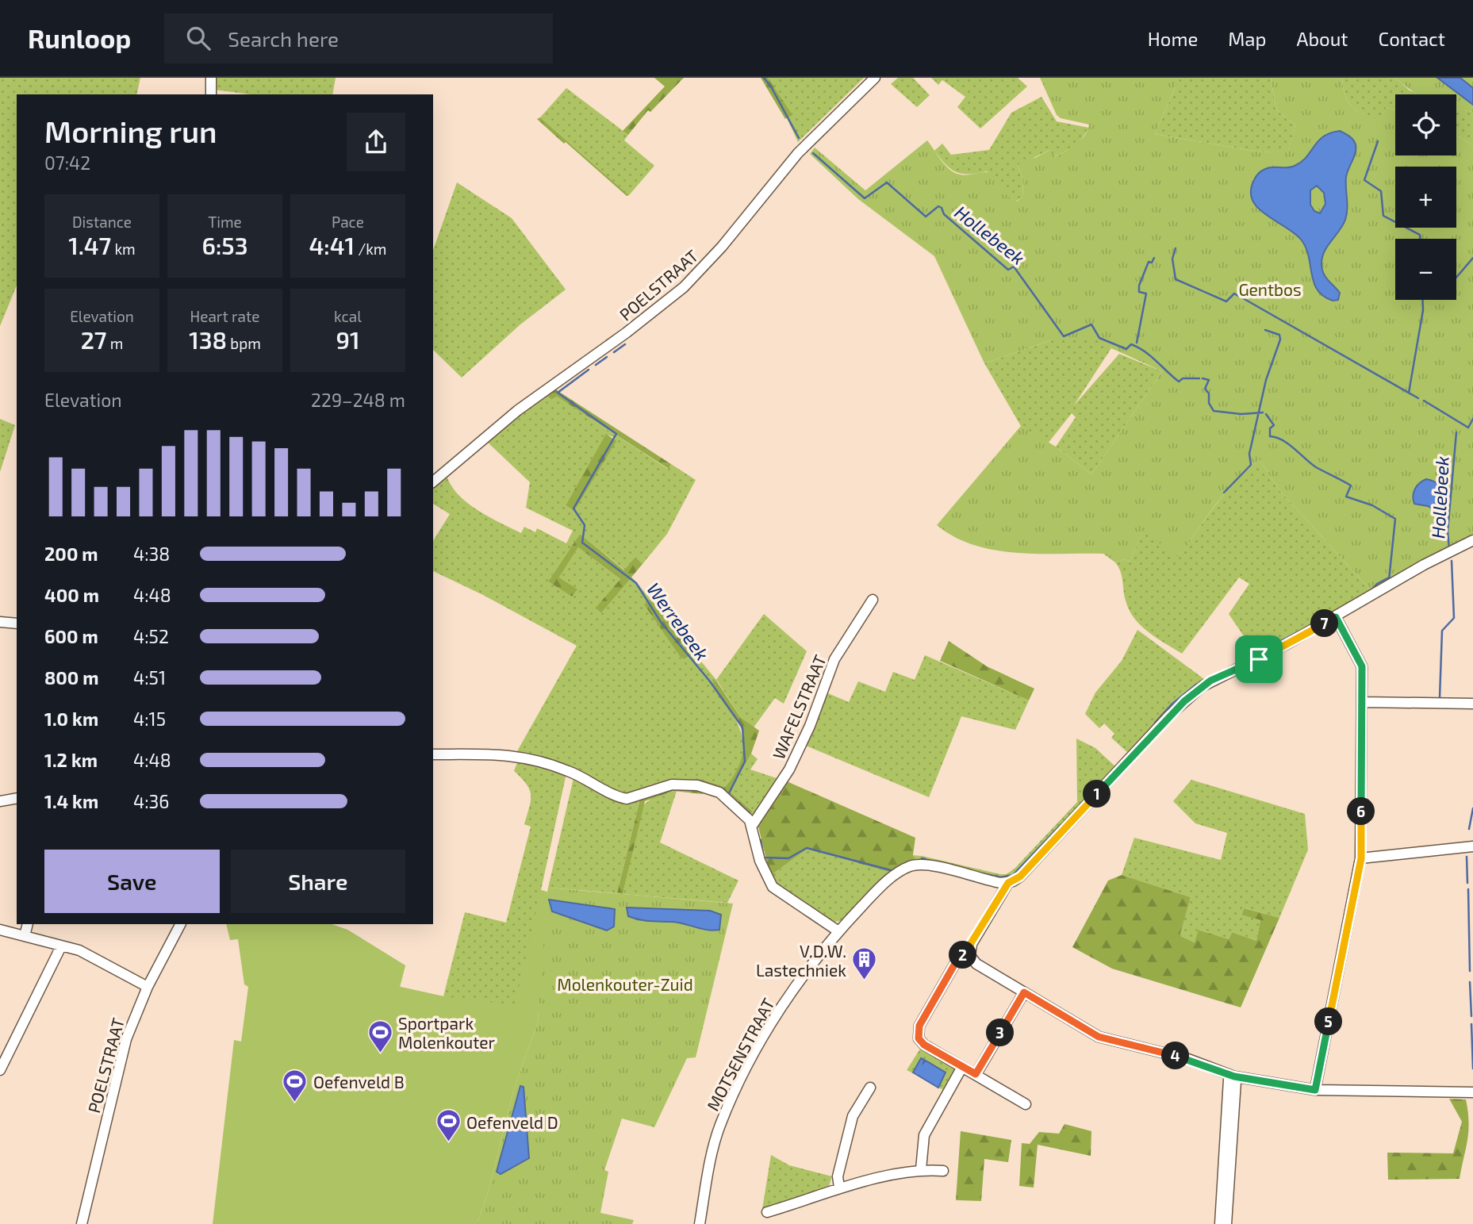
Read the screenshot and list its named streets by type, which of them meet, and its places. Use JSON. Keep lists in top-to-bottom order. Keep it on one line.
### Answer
{"streets":{"street":["POELSTRAAT","WAFELSTRAAT","MOTSENSTRAAT"]},"water":["Hollebeek","Werrebeek"],"parks":["Gentbos","Molenkouter-Zuid"],"places":{"building":["V.D.W. Lastechniek"],"sports":["Sportpark Molenkouter","Oefenveld B","Oefenveld D"]},"page":{"header":"Runloop","search":"Search here","nav":["Home","Map","About","Contact"],"map_buttons":["+","−"],"heading":["Morning run","07:42"],"stats":[["Distance","1.47 km"],["Time","6:53"],["Pace","4:41 /km"],["Elevation","27 m"],["Heart rate","138 bpm"],["kcal","91"]],"chart":["Elevation","229–248 m"],"list":[{"name":"200 m","note":"4:38"},{"name":"400 m","note":"4:48"},{"name":"600 m","note":"4:52"},{"name":"800 m","note":"4:51"},{"name":"1.0 km","note":"4:15"},{"name":"1.2 km","note":"4:48"},{"name":"1.4 km","note":"4:36"}],"pins":["7","1","6","2","5","3","4"],"buttons":["Save","Share"]}}
